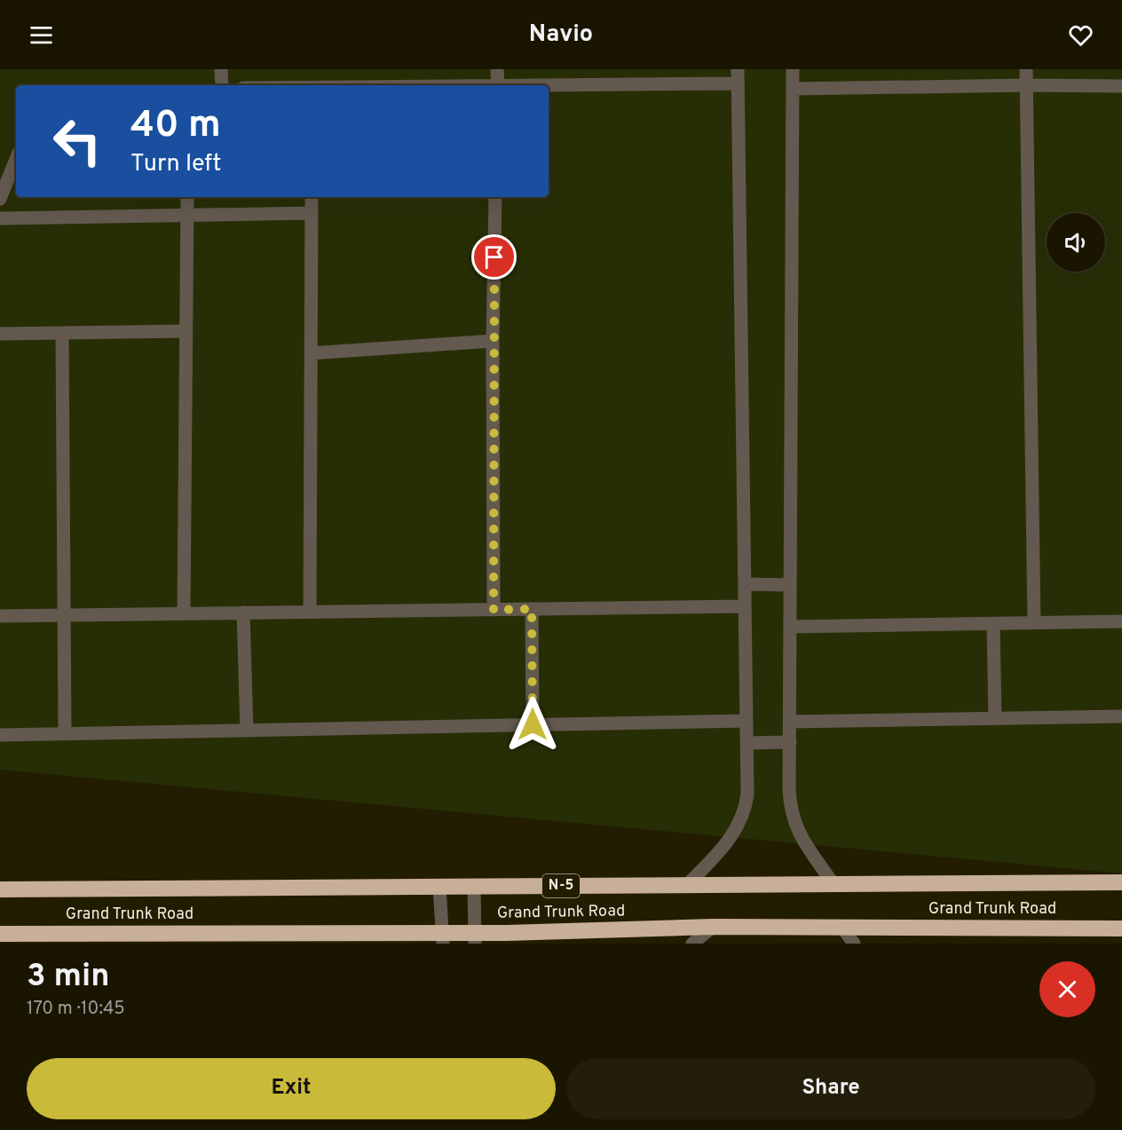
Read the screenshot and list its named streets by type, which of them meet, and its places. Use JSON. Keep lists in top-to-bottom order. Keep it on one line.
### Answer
{"streets":{"highway":["N-5","Grand Trunk Road"]},"page":{"header":"Navio","turn":["40 m","Turn left"],"heading":["3 min","170 m · 10:45"],"buttons":["Exit","Share"]}}
